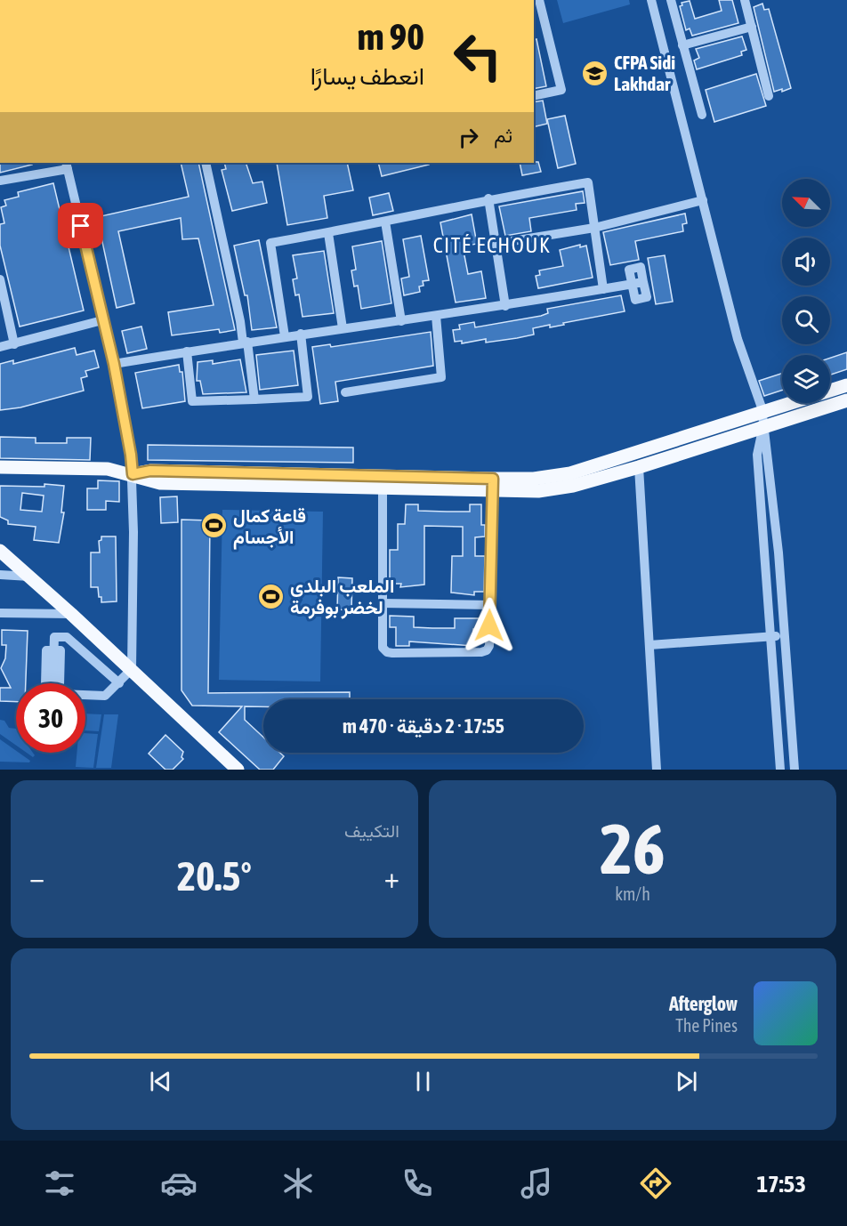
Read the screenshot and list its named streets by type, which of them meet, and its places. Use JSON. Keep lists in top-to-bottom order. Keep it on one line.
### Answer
{"districts":["CITÉ ECHOUK"],"places":{"school or university":["CFPA Sidi Lakhdar"],"sports":["قاعة كمال الأجسام","الملعب البلدي لخضر بوفرمة"]},"north":"top left","page":{"turn":["90 m","انعطف يسارًا"],"then":"ثم","limit":"30","trip":"17:55 · 2 دقيقة · 470 m","tile":[["26","km/h"],"التكييف"],"heat":["−","20.5°","+"],"song":["Afterglow","The Pines"],"tabs":"17:53"}}
